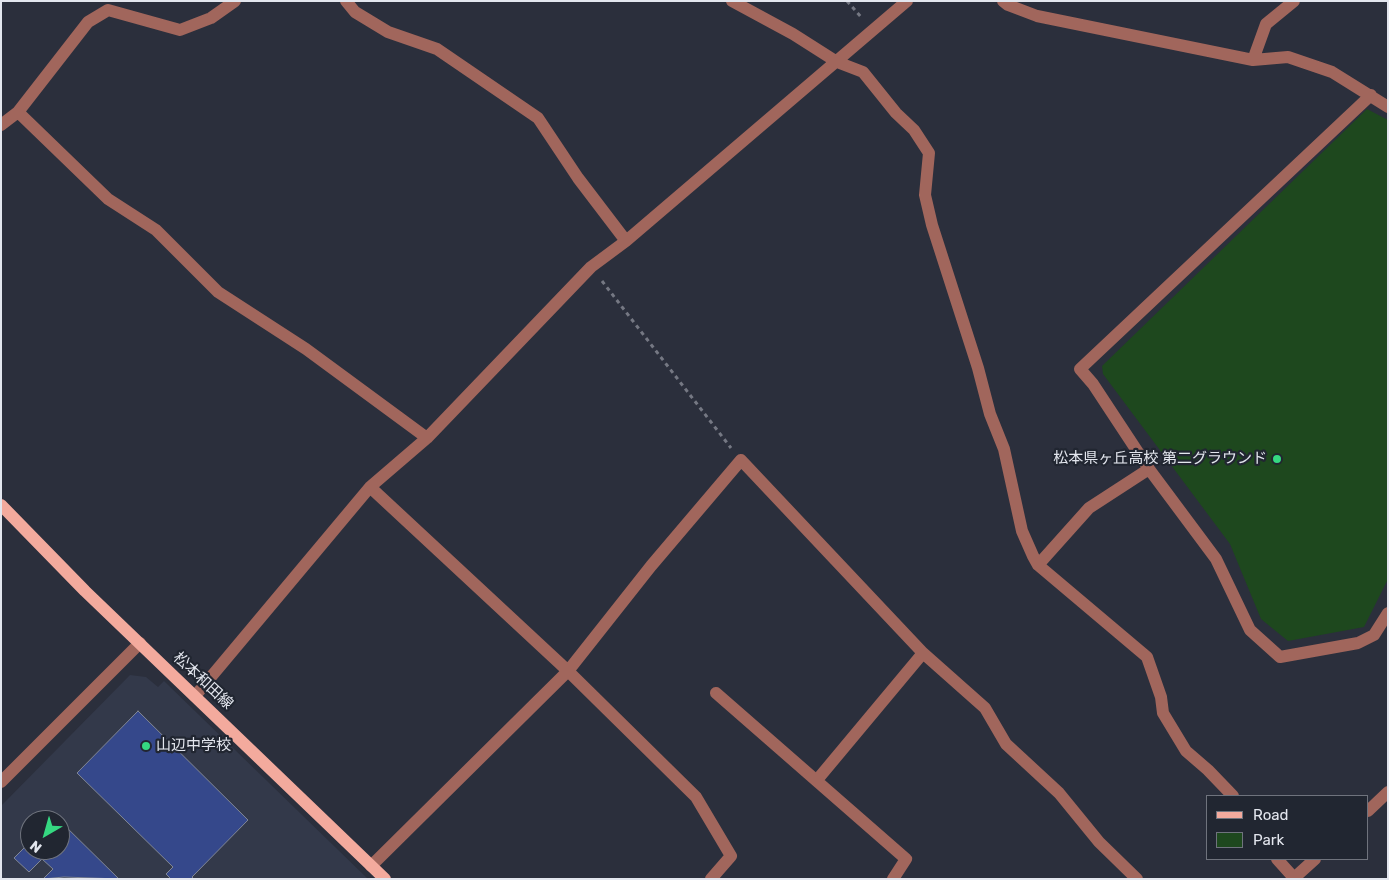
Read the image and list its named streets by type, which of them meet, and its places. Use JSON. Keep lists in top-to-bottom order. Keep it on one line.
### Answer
{"streets":{"main road":["松本和田線"]},"places":["松本県ヶ丘高校 第二グラウンド","山辺中学校"],"legend":["Road","Park"],"north":"bottom left"}
